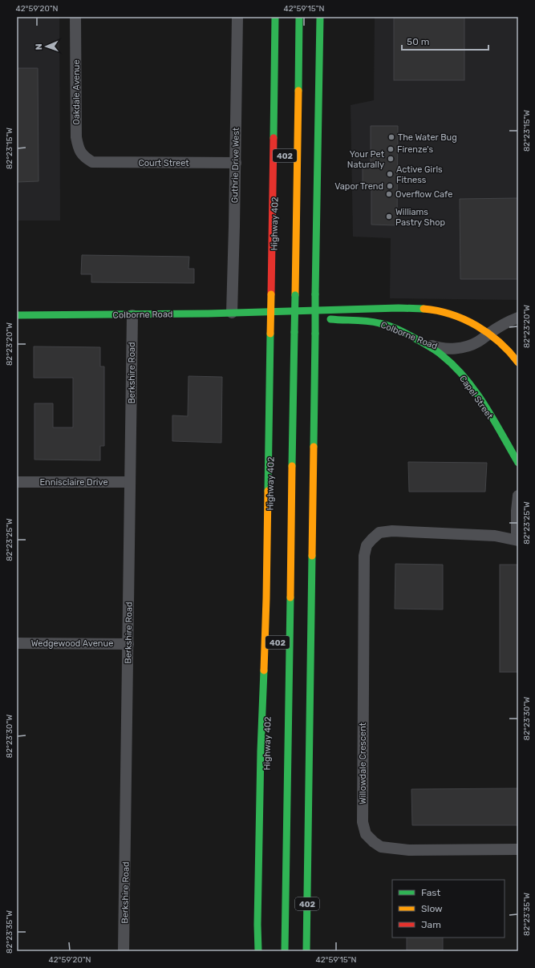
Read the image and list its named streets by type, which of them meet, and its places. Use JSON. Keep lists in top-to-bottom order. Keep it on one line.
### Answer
{"streets":{"main road":["402","Colborne Road","Capel Street"],"street":["Oakdale Avenue","Court Street","Guthrie Drive West","Berkshire Road","Ennisclaire Drive","Wedgewood Avenue","Willowdale Crescent"]},"crossings":[["Oakdale Avenue","Court Street"],["Court Street","Guthrie Drive West"],["Guthrie Drive West","Colborne Road"],["Colborne Road","Berkshire Road"],["Colborne Road","Capel Street"],["Berkshire Road","Ennisclaire Drive"],["Berkshire Road","Wedgewood Avenue"]],"places":["The Water Bug","Firenze's","Your Pet Naturally","Active Girls Fitness","Vapor Trend","Overflow Cafe","Williams Pastry Shop"],"legend":["Fast","Slow","Jam"],"scale_bar":"50 m","north":"left","coordinates":["42°59'20\"N","42°59'15\"N","82°23'15\"W","82°23'20\"W","82°23'25\"W","82°23'30\"W","82°23'35\"W"]}
